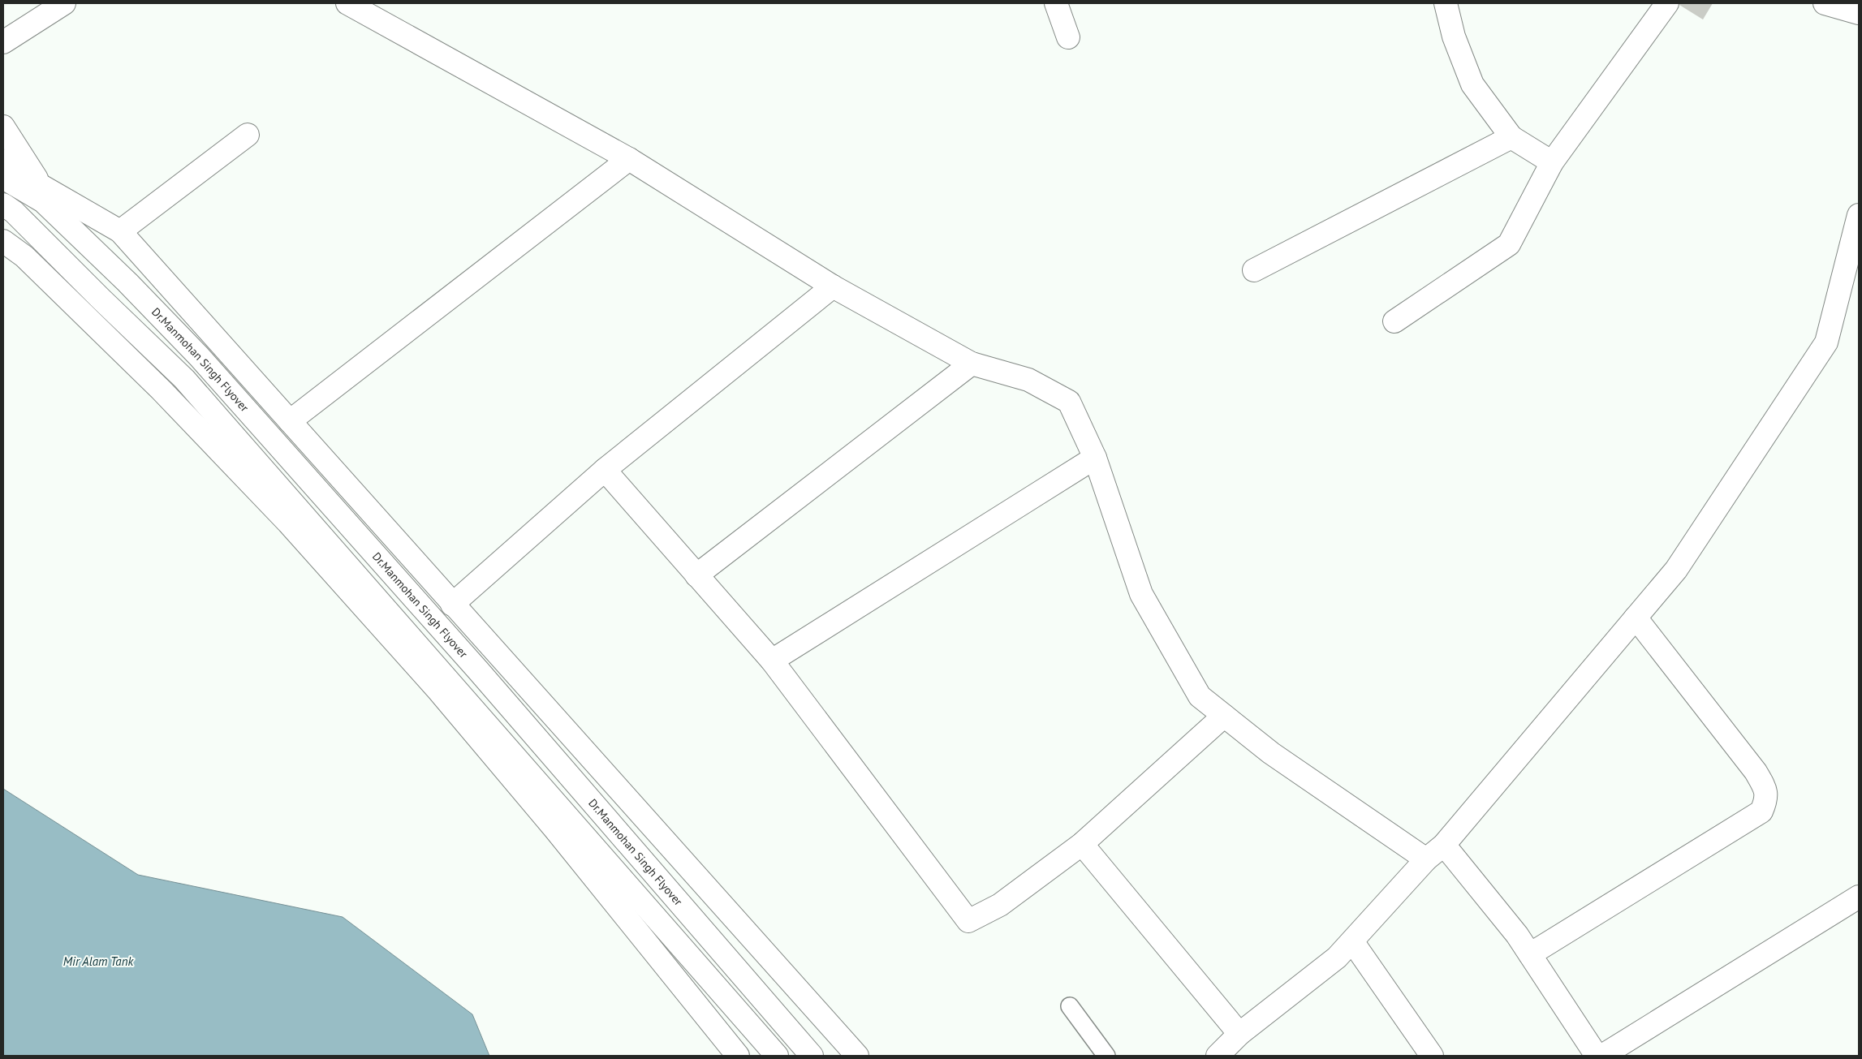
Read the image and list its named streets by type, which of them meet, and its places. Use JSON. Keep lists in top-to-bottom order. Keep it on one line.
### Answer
{"streets":{"main road":["Dr.Manmohan Singh Flyover"]},"water":["Mir Alam Tank"]}
